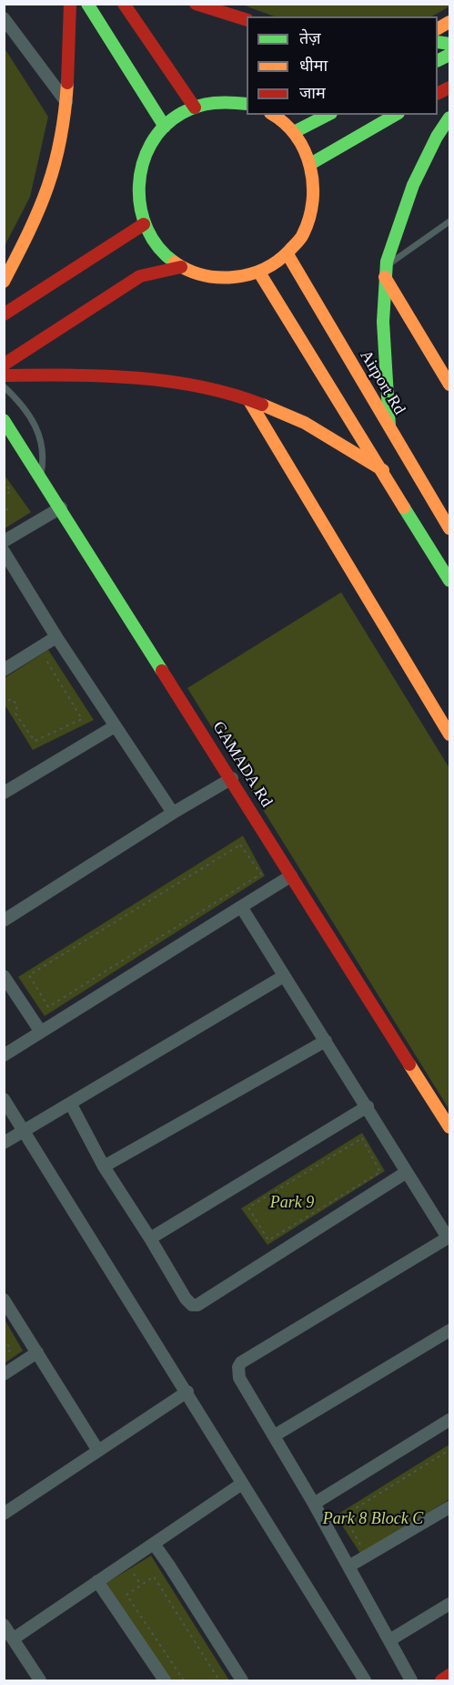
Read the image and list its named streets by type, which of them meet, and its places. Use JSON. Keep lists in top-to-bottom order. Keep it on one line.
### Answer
{"streets":{"main road":["Airport Rd","GAMADA Rd"]},"parks":["Park 9","Park 8 Block C"],"legend":["तेज़","धीमा","जाम"]}
